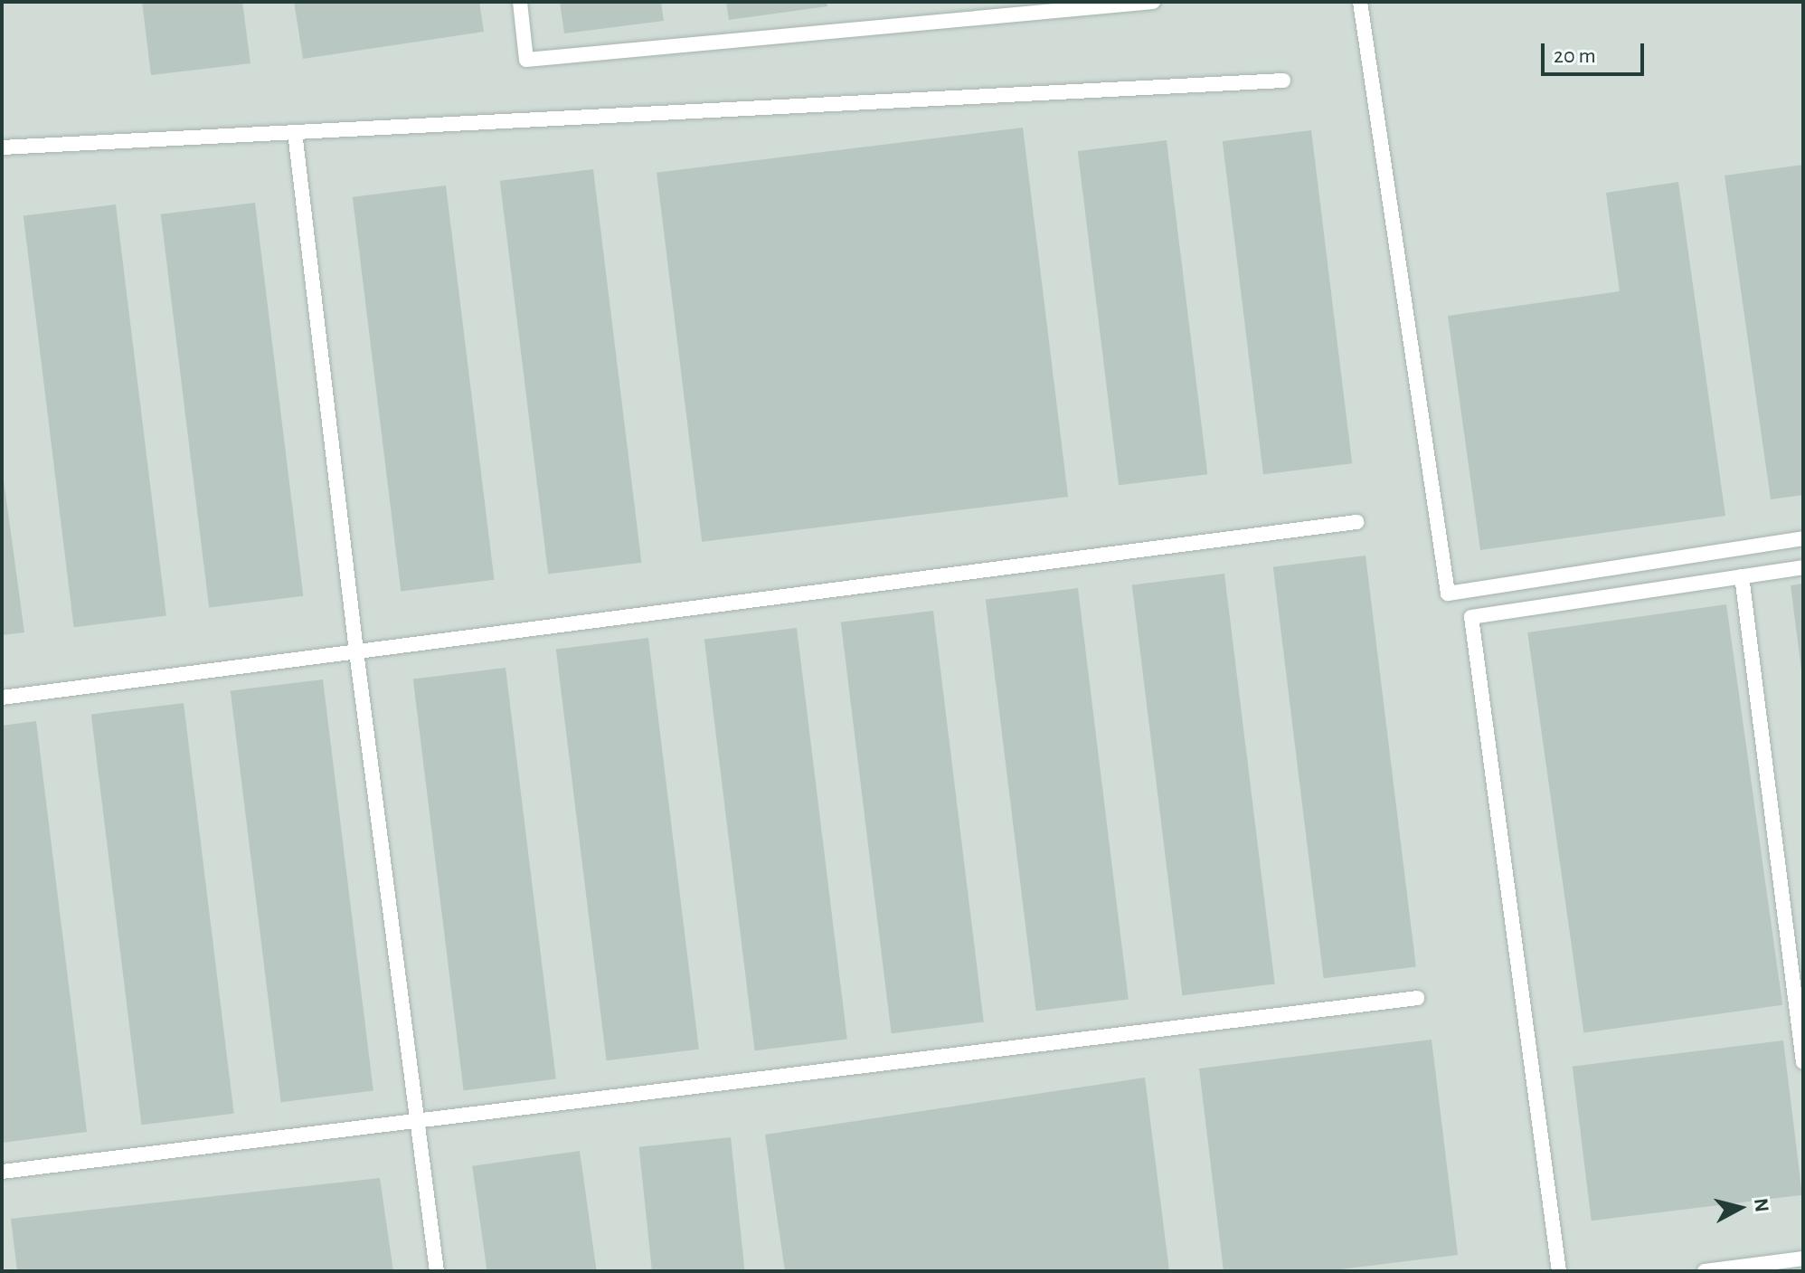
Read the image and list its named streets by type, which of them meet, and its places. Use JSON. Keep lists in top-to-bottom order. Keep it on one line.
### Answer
{"scale_bar":"20 m","north":"right"}
